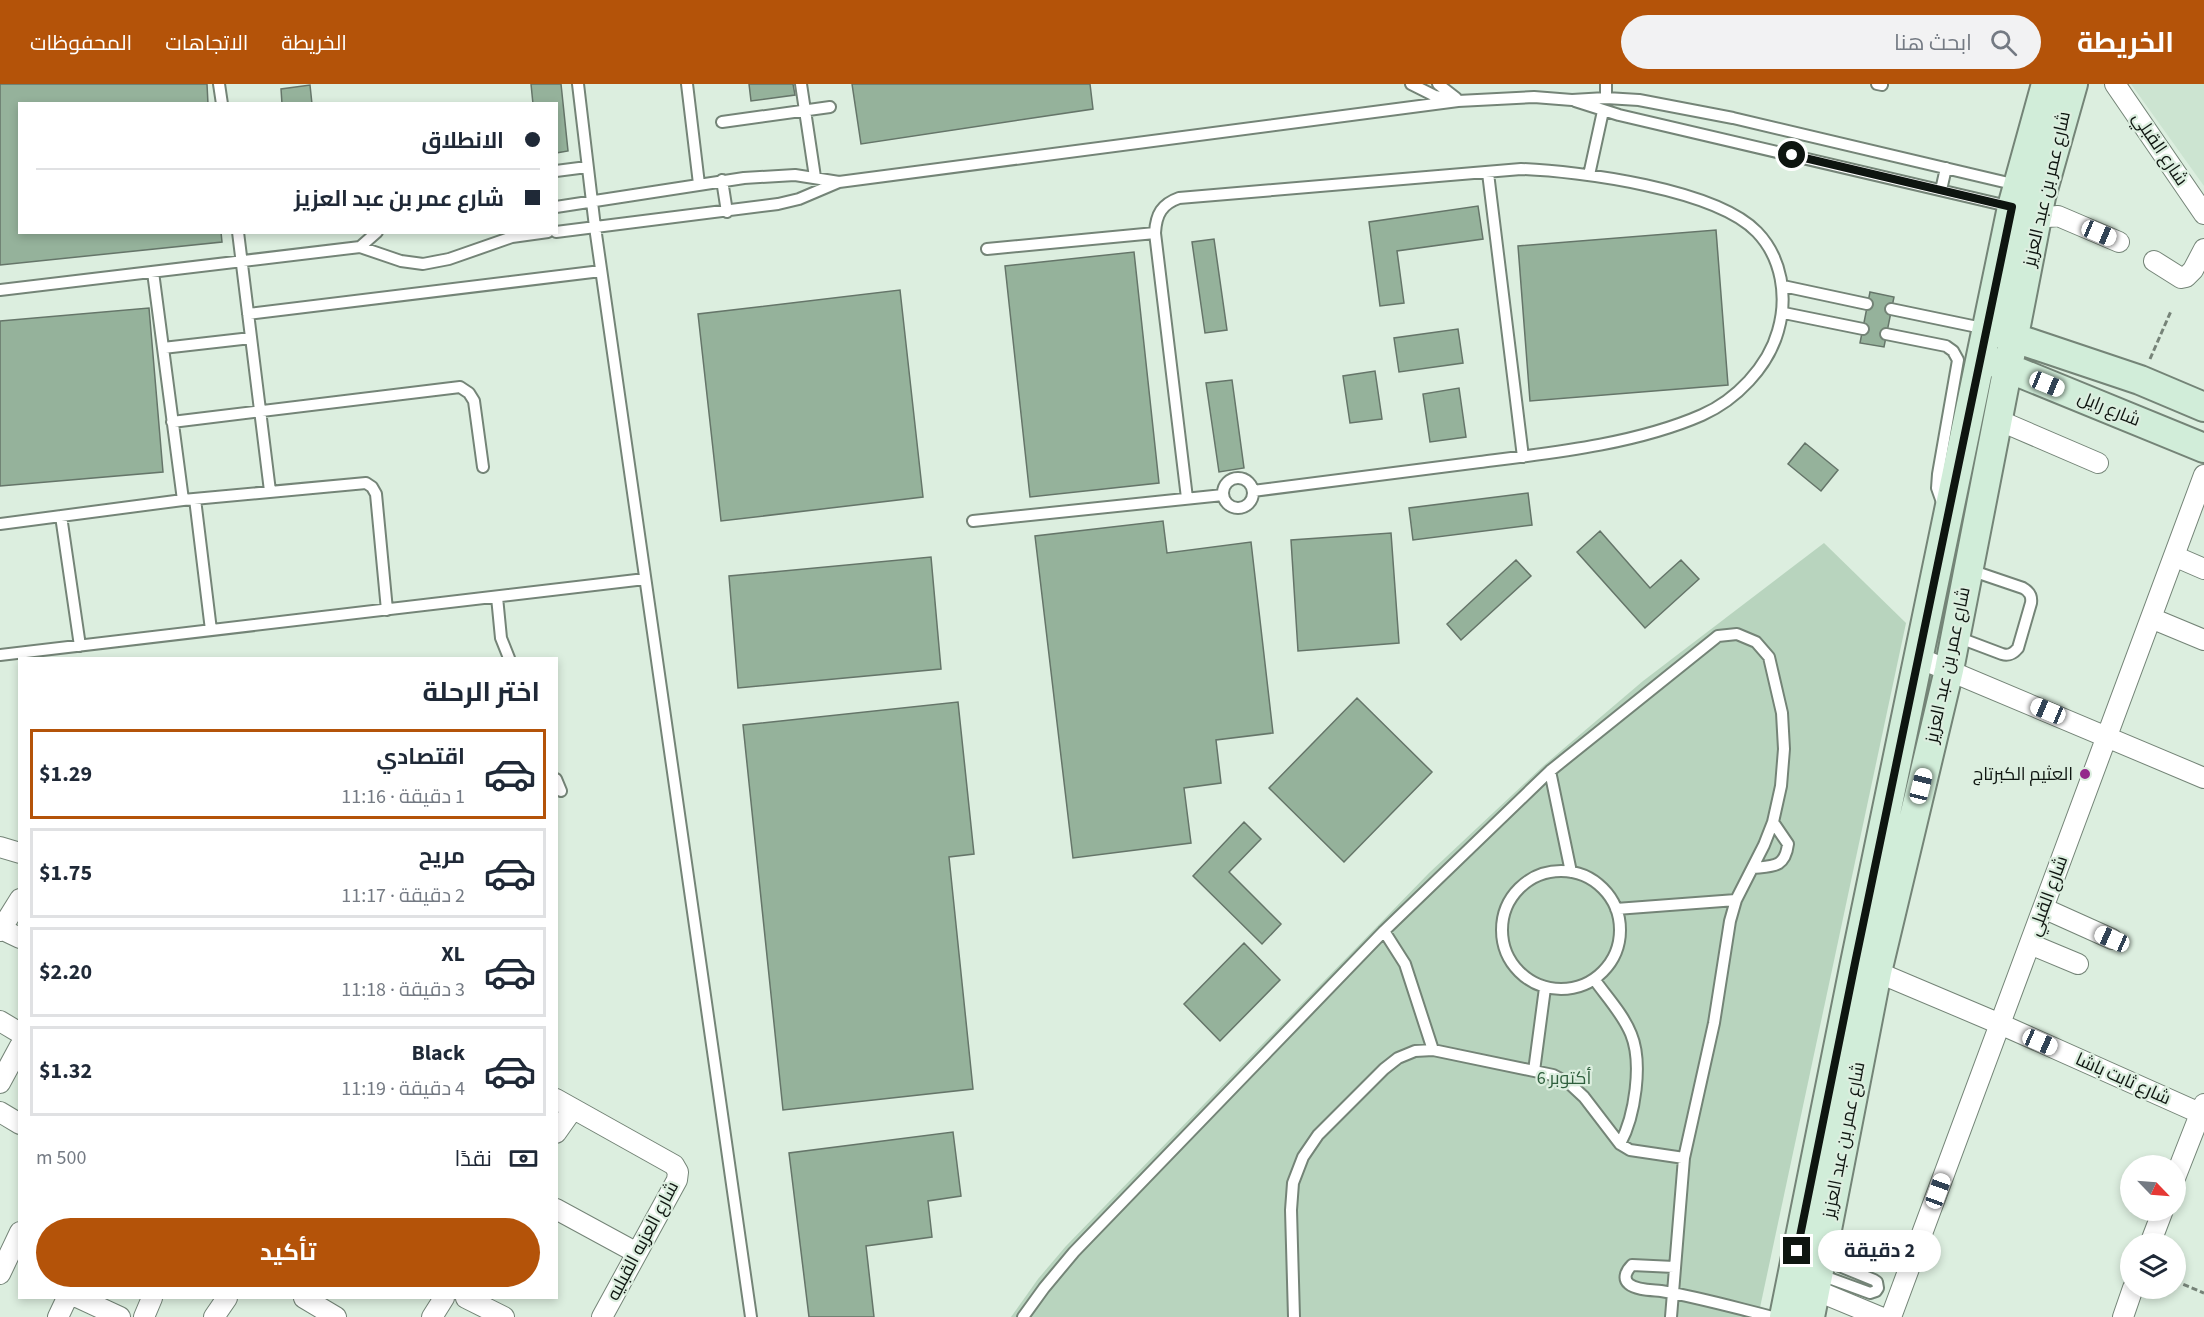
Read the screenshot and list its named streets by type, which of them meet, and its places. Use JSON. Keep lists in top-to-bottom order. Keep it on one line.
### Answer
{"streets":{"main road":["شارع عمر بن عبد العزيز","شارع رايل"],"street":["شارع القبلي","شارع ثابت باشا","شارع العزبه القبليه"]},"crossings":[["شارع القبلي","شارع ثابت باشا"],["شارع عمر بن عبد العزيز","شارع رايل"],["شارع عمر بن عبد العزيز","شارع ثابت باشا"]],"parks":["6 أكتوبر"],"places":["العثيم الكبرتاج"],"north":"bottom right","page":{"header":"الخريطة","search":"ابحث هنا","nav":["الخريطة","الاتجاهات","المحفوظات"],"banner":["الانطلاق","شارع عمر بن عبد العزيز"],"heading":"اختر الرحلة","list":[{"name":"اقتصادي","note":"1 دقيقة · 11:16","value":"$1.29"},{"name":"مريح","note":"2 دقيقة · 11:17","value":"$1.75"},{"name":"XL","note":"3 دقيقة · 11:18","value":"$2.20"},{"name":"Black","note":"4 دقيقة · 11:19","value":"$1.32"}],"pay":["نقدًا","500 m"],"buttons":"تأكيد","bubble":"2 دقيقة"}}
